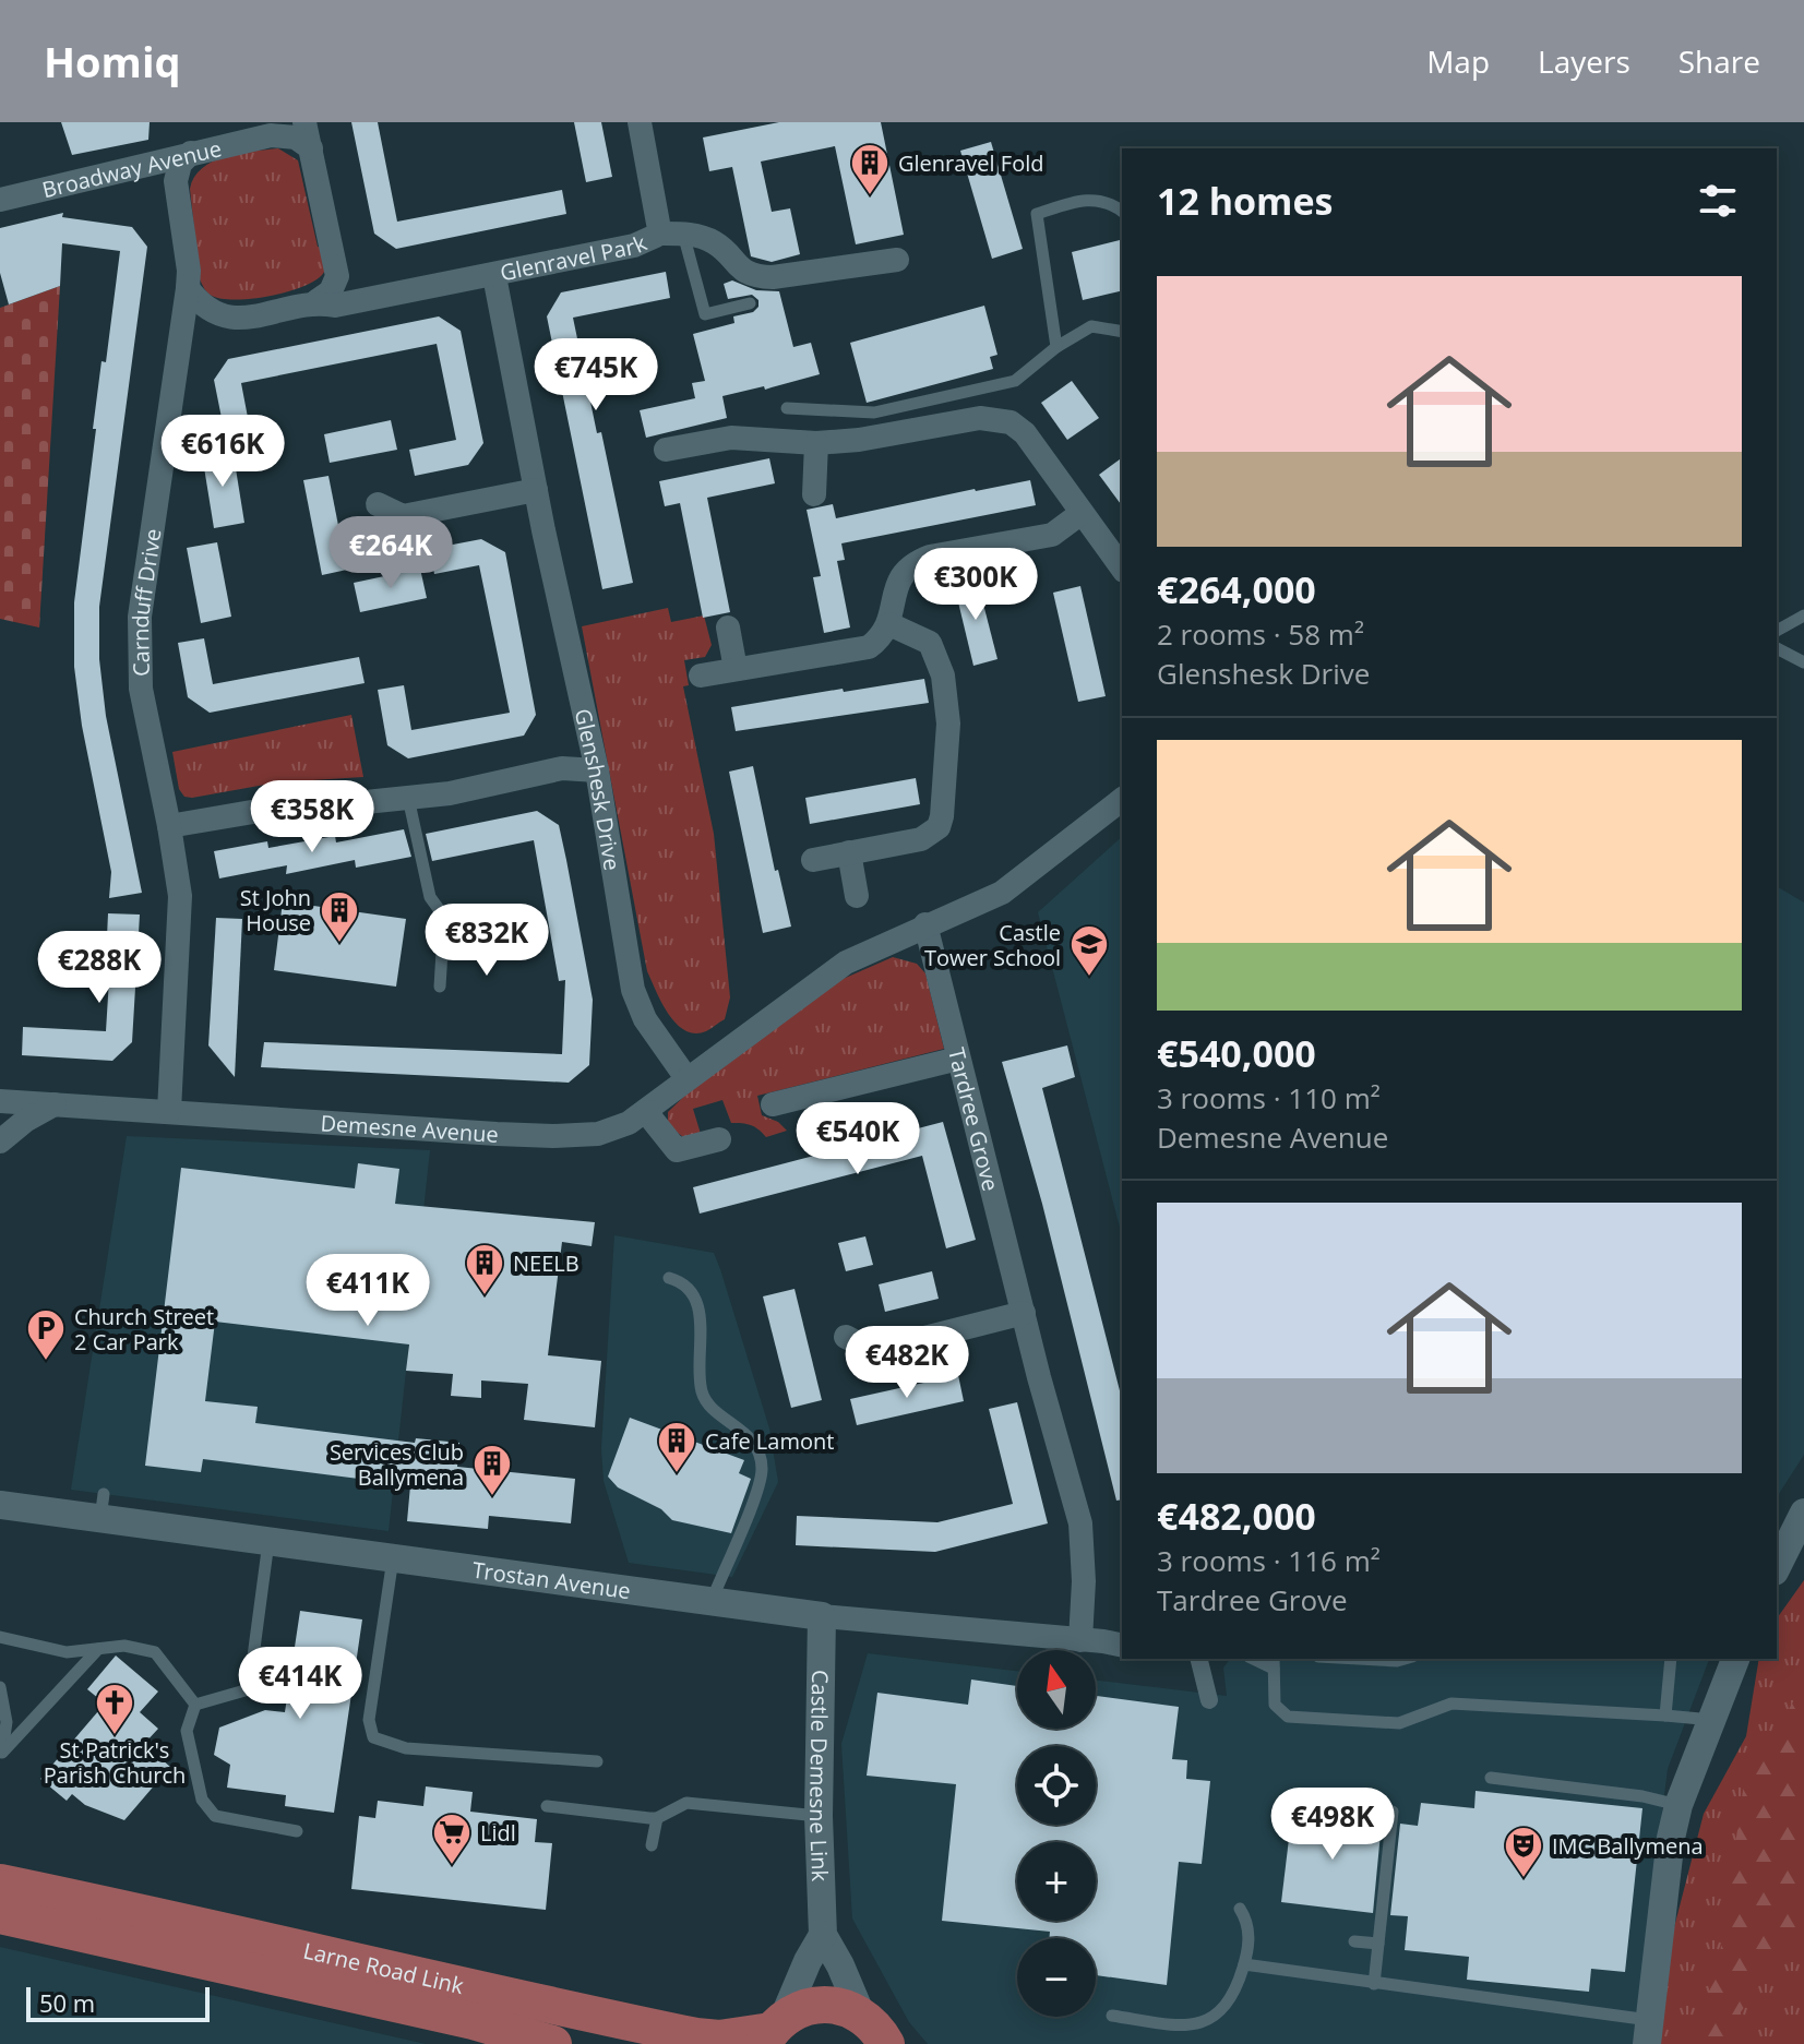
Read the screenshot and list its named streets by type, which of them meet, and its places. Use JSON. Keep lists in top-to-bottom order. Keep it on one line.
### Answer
{"streets":{"main road":["Larne Road Link"],"street":["Broadway Avenue","Glenravel Park","Carnduff Drive","Glenshesk Drive","Tardree Grove","Demesne Avenue","Trostan Avenue","Castle Demesne Link"]},"crossings":[["Broadway Avenue","Glenravel Park"],["Broadway Avenue","Carnduff Drive"],["Glenravel Park","Carnduff Drive"],["Glenravel Park","Glenshesk Drive"],["Carnduff Drive","Demesne Avenue"],["Glenshesk Drive","Demesne Avenue"],["Tardree Grove","Demesne Avenue"],["Tardree Grove","Trostan Avenue"],["Trostan Avenue","Castle Demesne Link"],["Castle Demesne Link","Larne Road Link"]],"places":{"building":["Glenravel Fold","St John House","NEELB","Cafe Lamont","Services Club Ballymena"],"school or university":["Castle Tower School"],"parking":["Church Street 2 Car Park"],"church":["St Patrick's Parish Church"],"supermarket":["Lidl"],"theatre":["IMC Ballymena"]},"scale_bar":"50 m","north":"top","page":{"header":"Homiq","nav":["Map","Layers","Share"],"heading":"12 homes","list":[{"name":"€264,000","note":"2 rooms · 58 m² · Glenshesk Drive"},{"name":"€540,000","note":"3 rooms · 110 m² · Demesne Avenue"},{"name":"€482,000","note":"3 rooms · 116 m² · Tardree Grove"}],"price":["€745K","€616K","€264K","€300K","€358K","€832K","€288K","€540K","€411K","€482K","€414K","€498K"],"map_buttons":["+","−"],"scale":"50 m"}}
